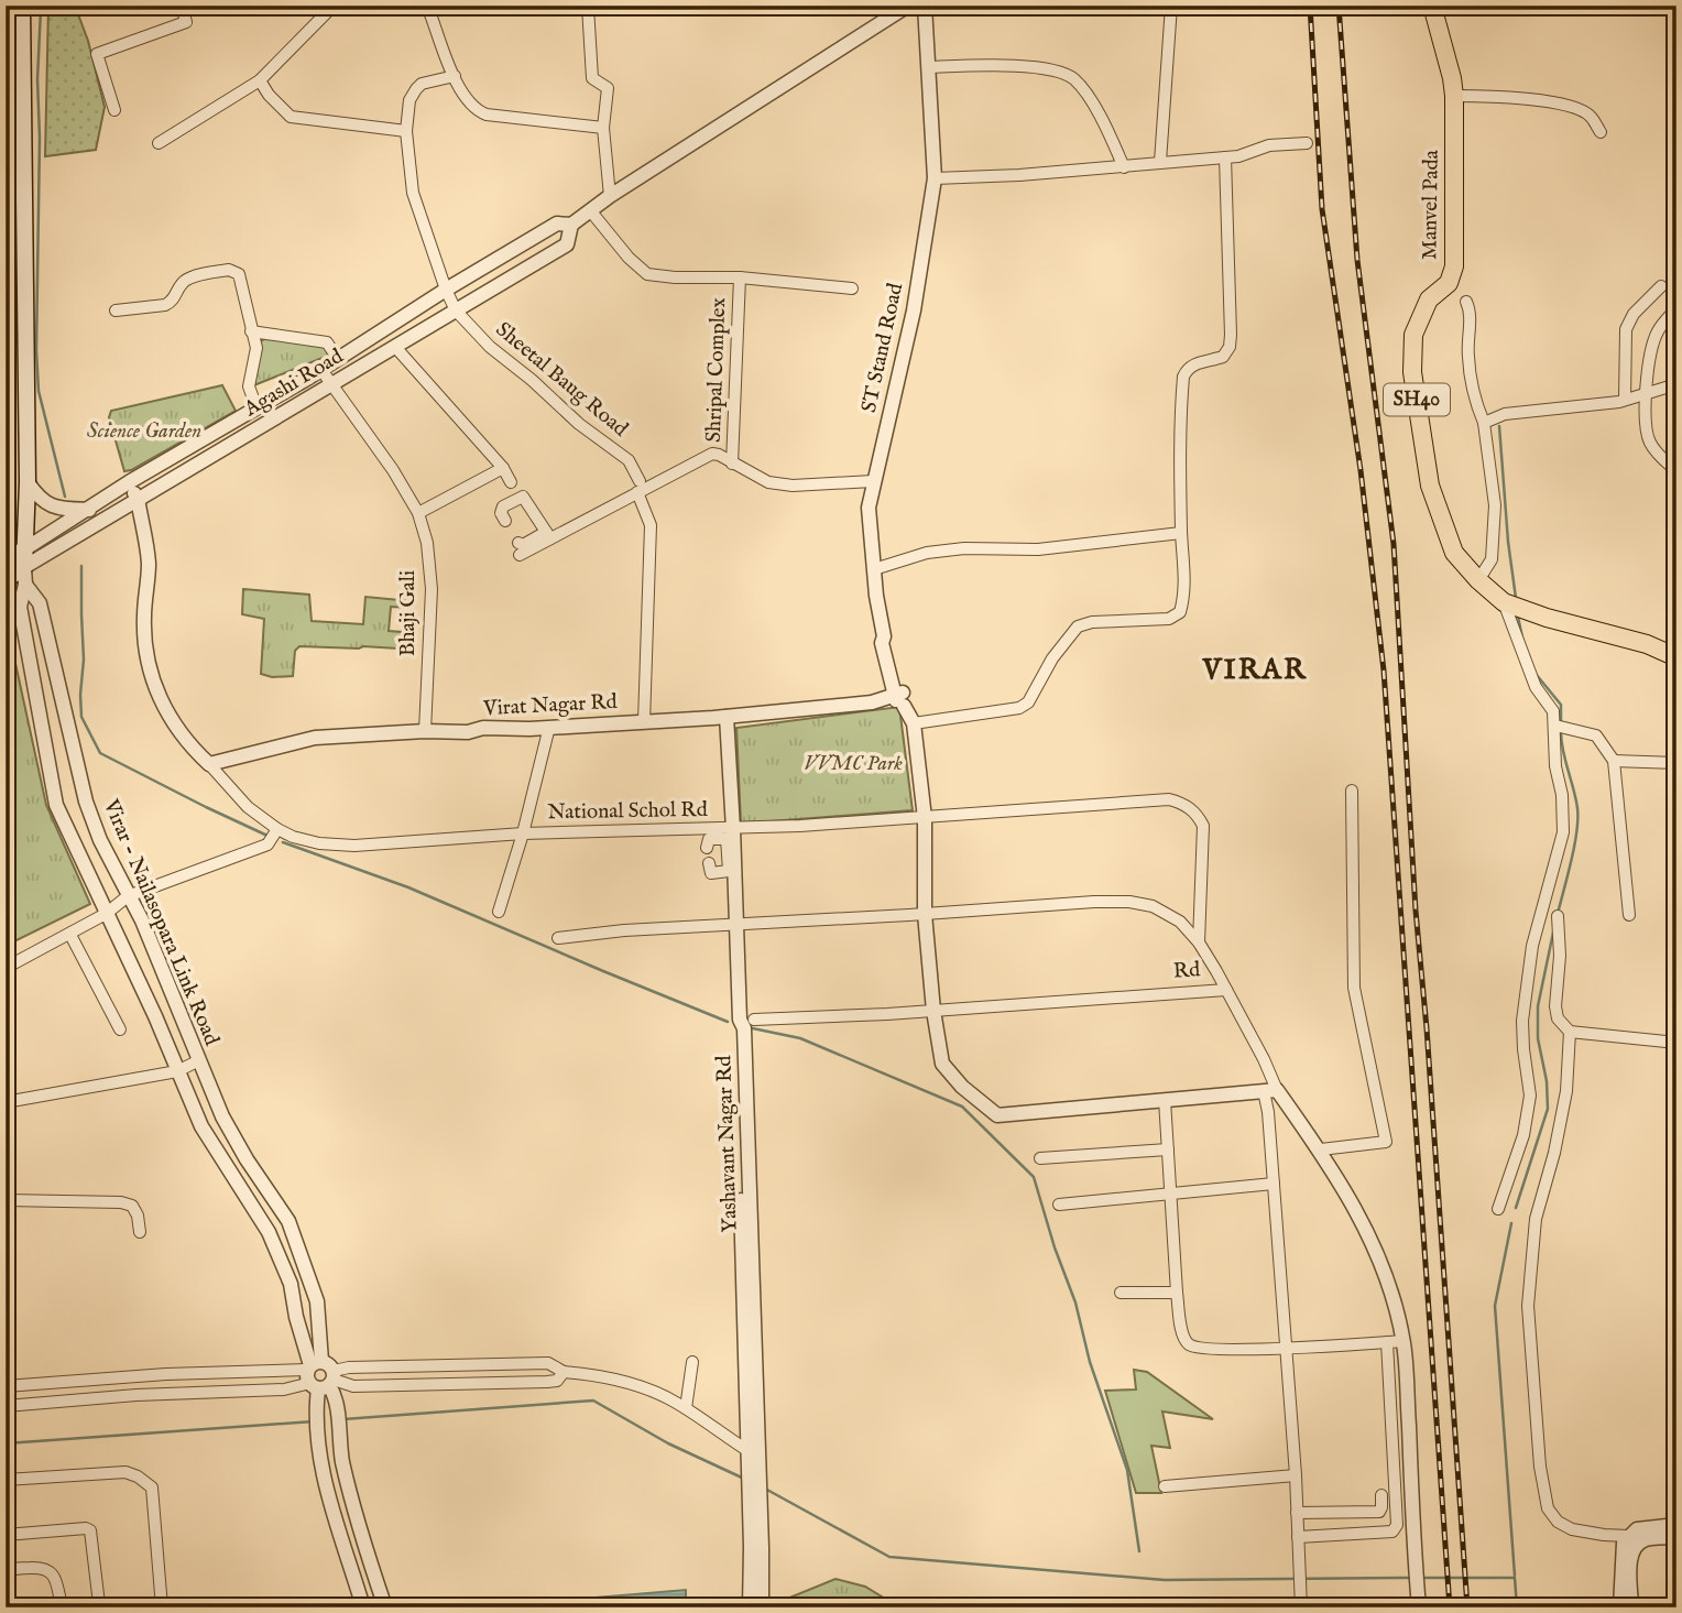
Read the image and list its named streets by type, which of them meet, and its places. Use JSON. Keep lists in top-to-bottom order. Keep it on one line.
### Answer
{"streets":{"main road":["Manvel Pada","SH40"],"street":["ST Stand Road","Shripal Complex","Sheetal Baug Road","Agashi Road","Bhaji Gali","Virat Nagar Rd","National Schol Rd","Virar - Nailasopara Link Road","Rd","Yashavant Nagar Rd"]},"crossings":[["ST Stand Road","Virat Nagar Rd"],["Sheetal Baug Road","Agashi Road"],["Sheetal Baug Road","Virat Nagar Rd"],["Agashi Road","Bhaji Gali"],["Bhaji Gali","Virat Nagar Rd"],["Virat Nagar Rd","National Schol Rd"],["Virat Nagar Rd","Yashavant Nagar Rd"],["National Schol Rd","Yashavant Nagar Rd"],["Rd","Yashavant Nagar Rd"]],"districts":["VIRAR"],"parks":["Science Garden","VVMC Park"]}
